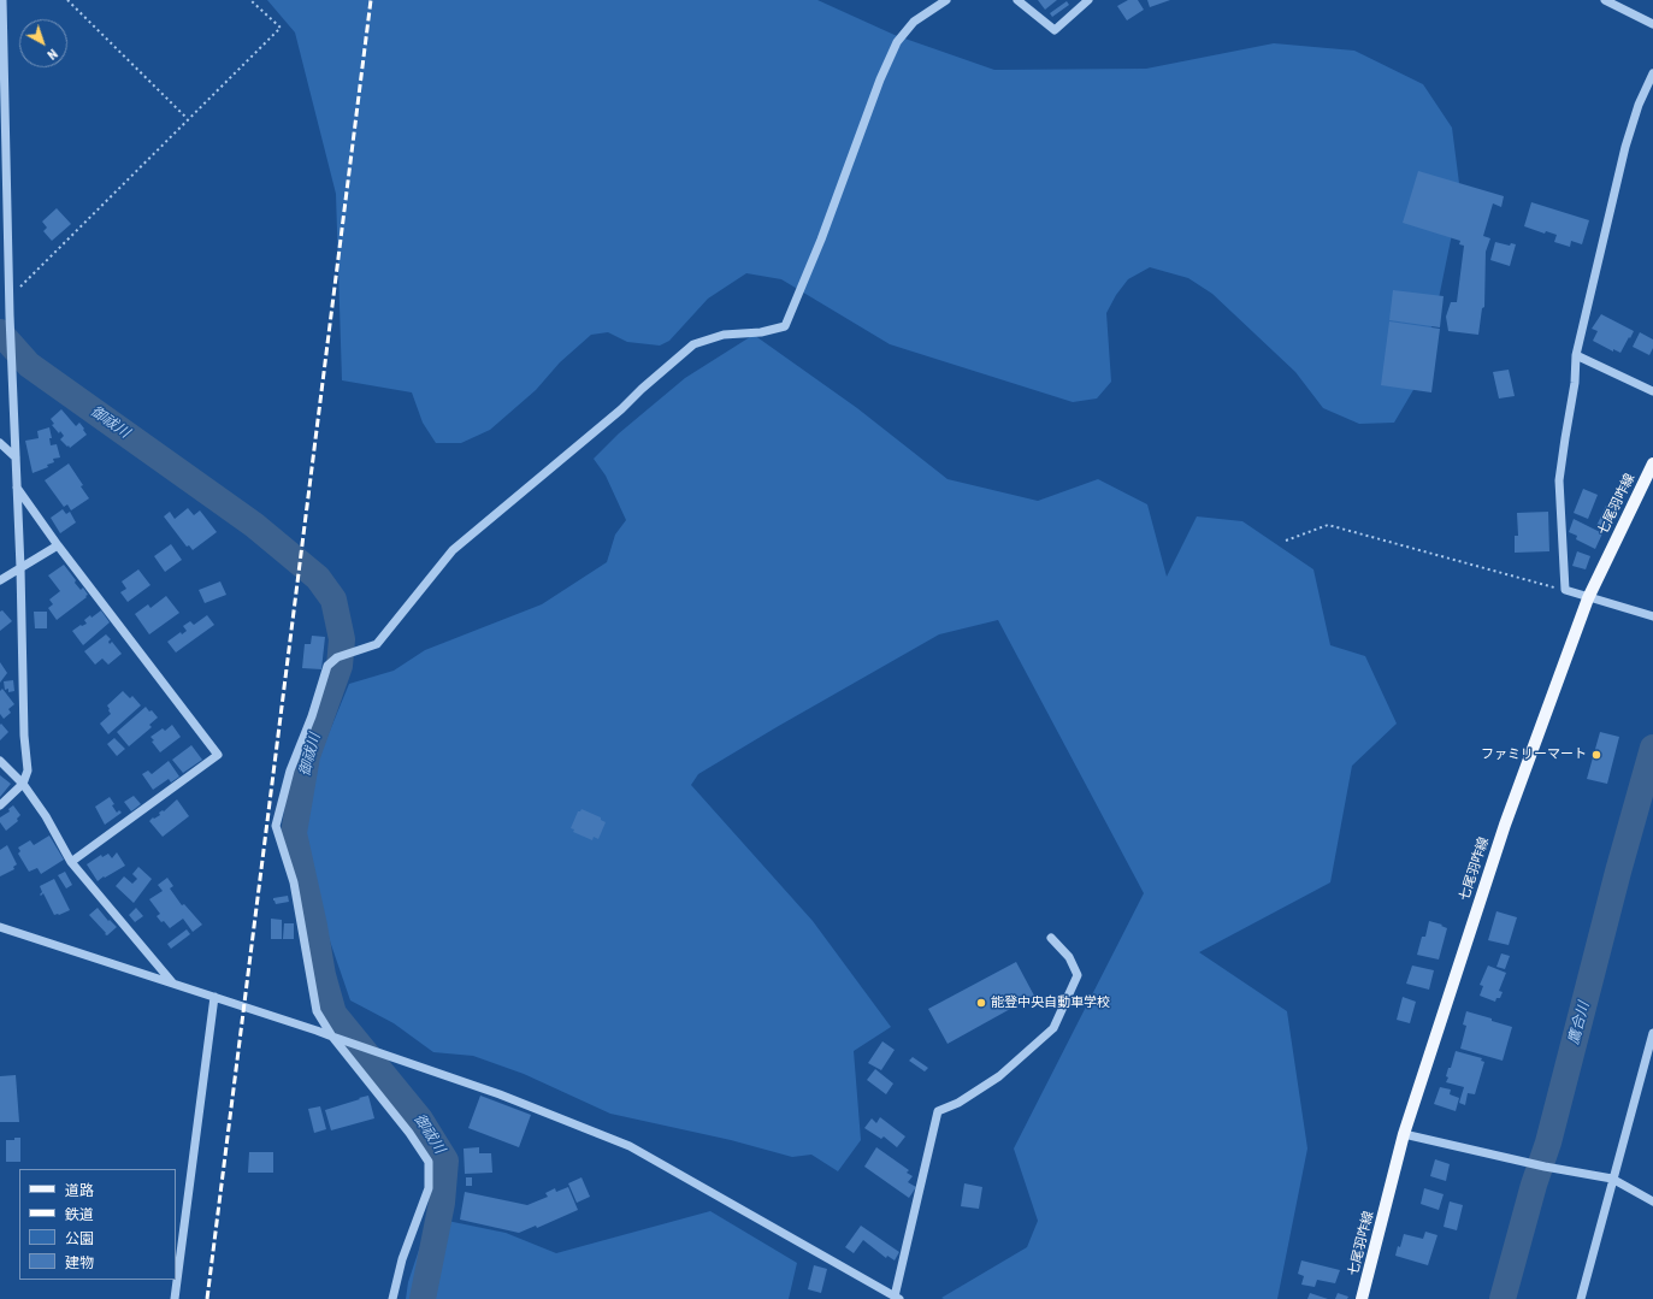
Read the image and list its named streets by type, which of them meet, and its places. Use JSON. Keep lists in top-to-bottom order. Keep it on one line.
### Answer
{"streets":{"main road":["七尾羽咋線"]},"water":["御祓川","鷹合川"],"places":["ファミリーマート","能登中央自動車学校"],"legend":["道路","鉄道","公園","建物"],"north":"bottom right"}
